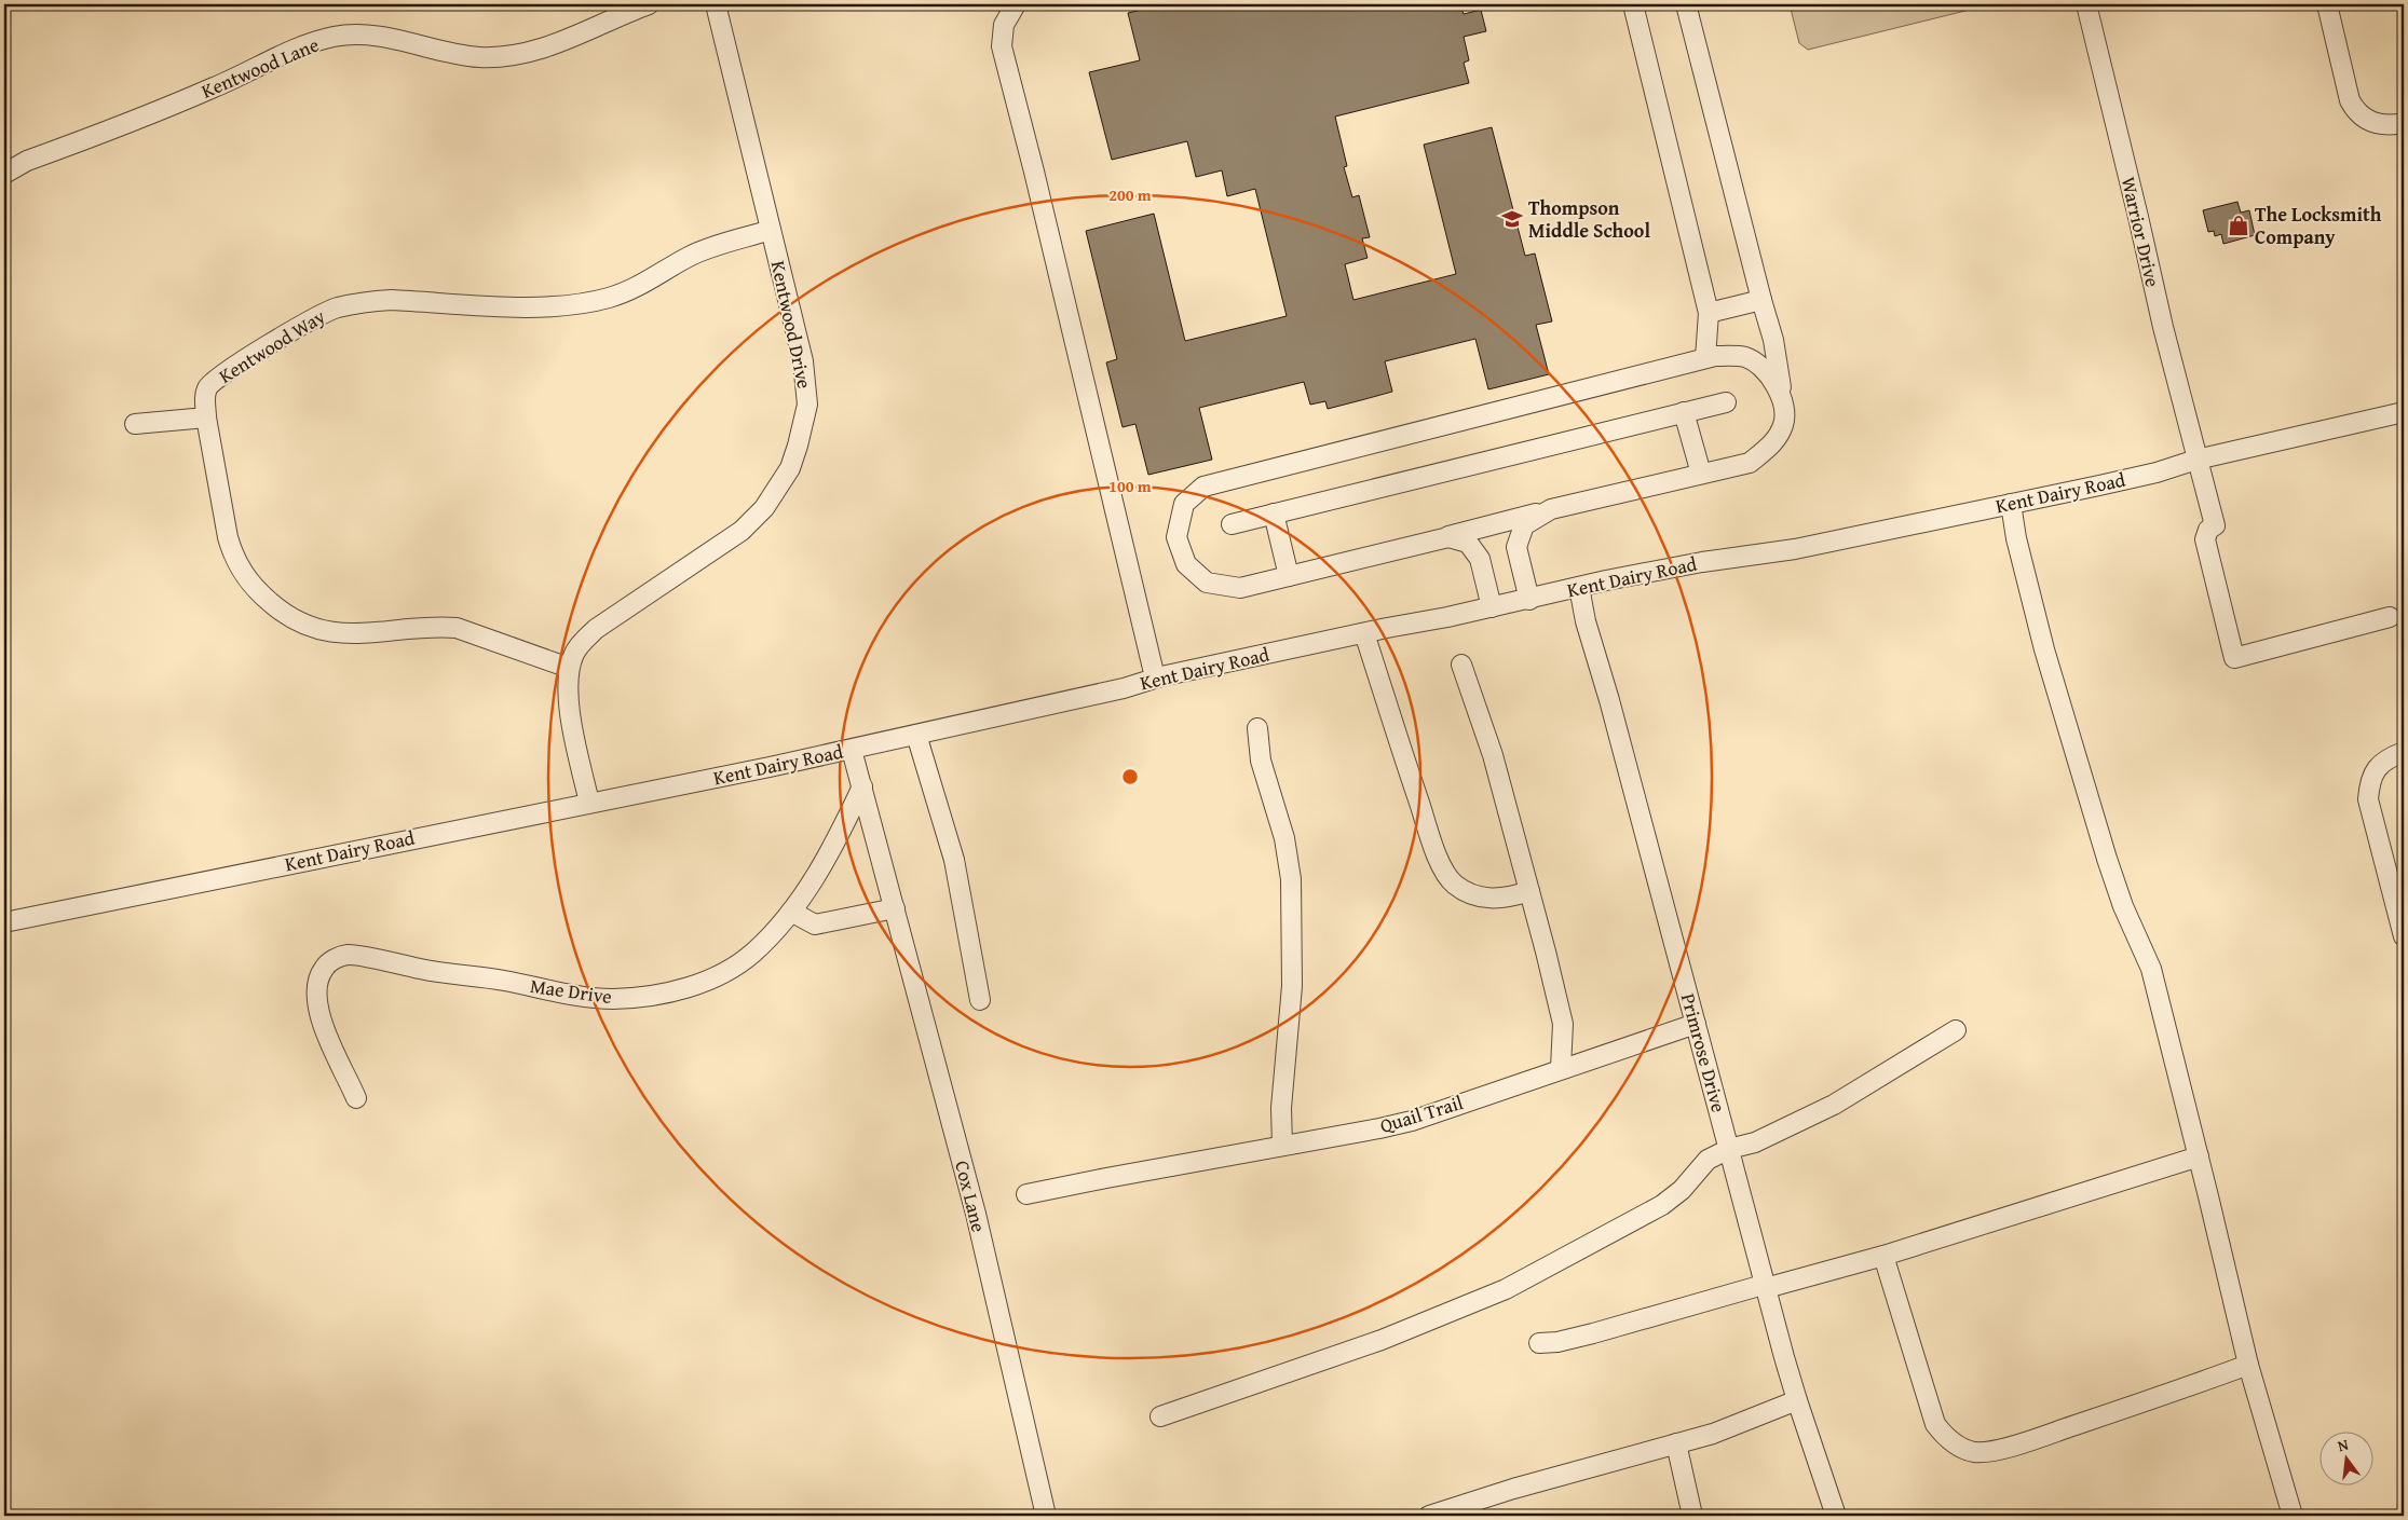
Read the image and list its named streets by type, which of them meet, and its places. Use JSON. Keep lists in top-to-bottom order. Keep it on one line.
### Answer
{"streets":{"street":["Kentwood Lane","Warrior Drive","Kentwood Drive","Kentwood Way","Kent Dairy Road","Mae Drive","Primrose Drive","Quail Trail","Cox Lane"]},"crossings":[["Warrior Drive","Kent Dairy Road"],["Kentwood Drive","Kentwood Way"],["Kentwood Drive","Kent Dairy Road"],["Kent Dairy Road","Primrose Drive"],["Kent Dairy Road","Cox Lane"],["Mae Drive","Cox Lane"],["Primrose Drive","Quail Trail"]],"places":{"school or university":["Thompson Middle School"],"shop":["The Locksmith Company"]},"north":"top","rings":["200 m","100 m"]}
